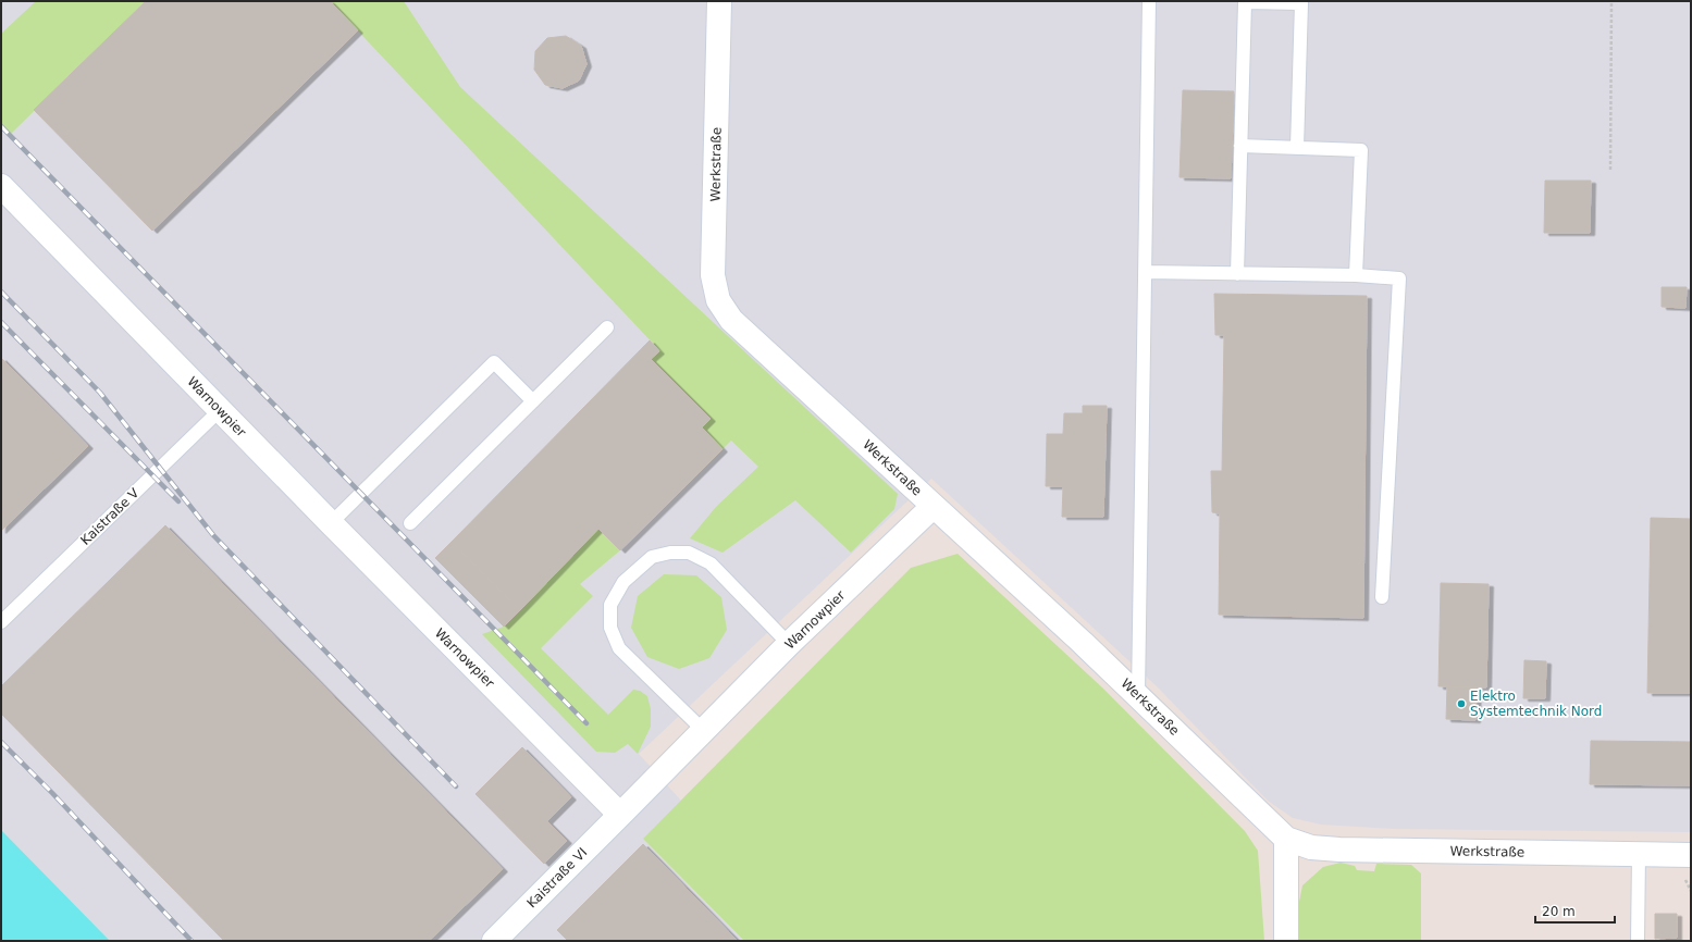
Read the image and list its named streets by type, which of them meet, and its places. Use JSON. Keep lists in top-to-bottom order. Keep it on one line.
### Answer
{"streets":{"street":["Werkstraße","Warnowpier","Kaistraße VI"],"lane":["Kaistraße V"]},"crossings":[["Werkstraße","Warnowpier"],["Warnowpier","Kaistraße V"],["Warnowpier","Kaistraße VI"]],"places":["Elektro Systemtechnik Nord"],"scale_bar":"20 m"}
